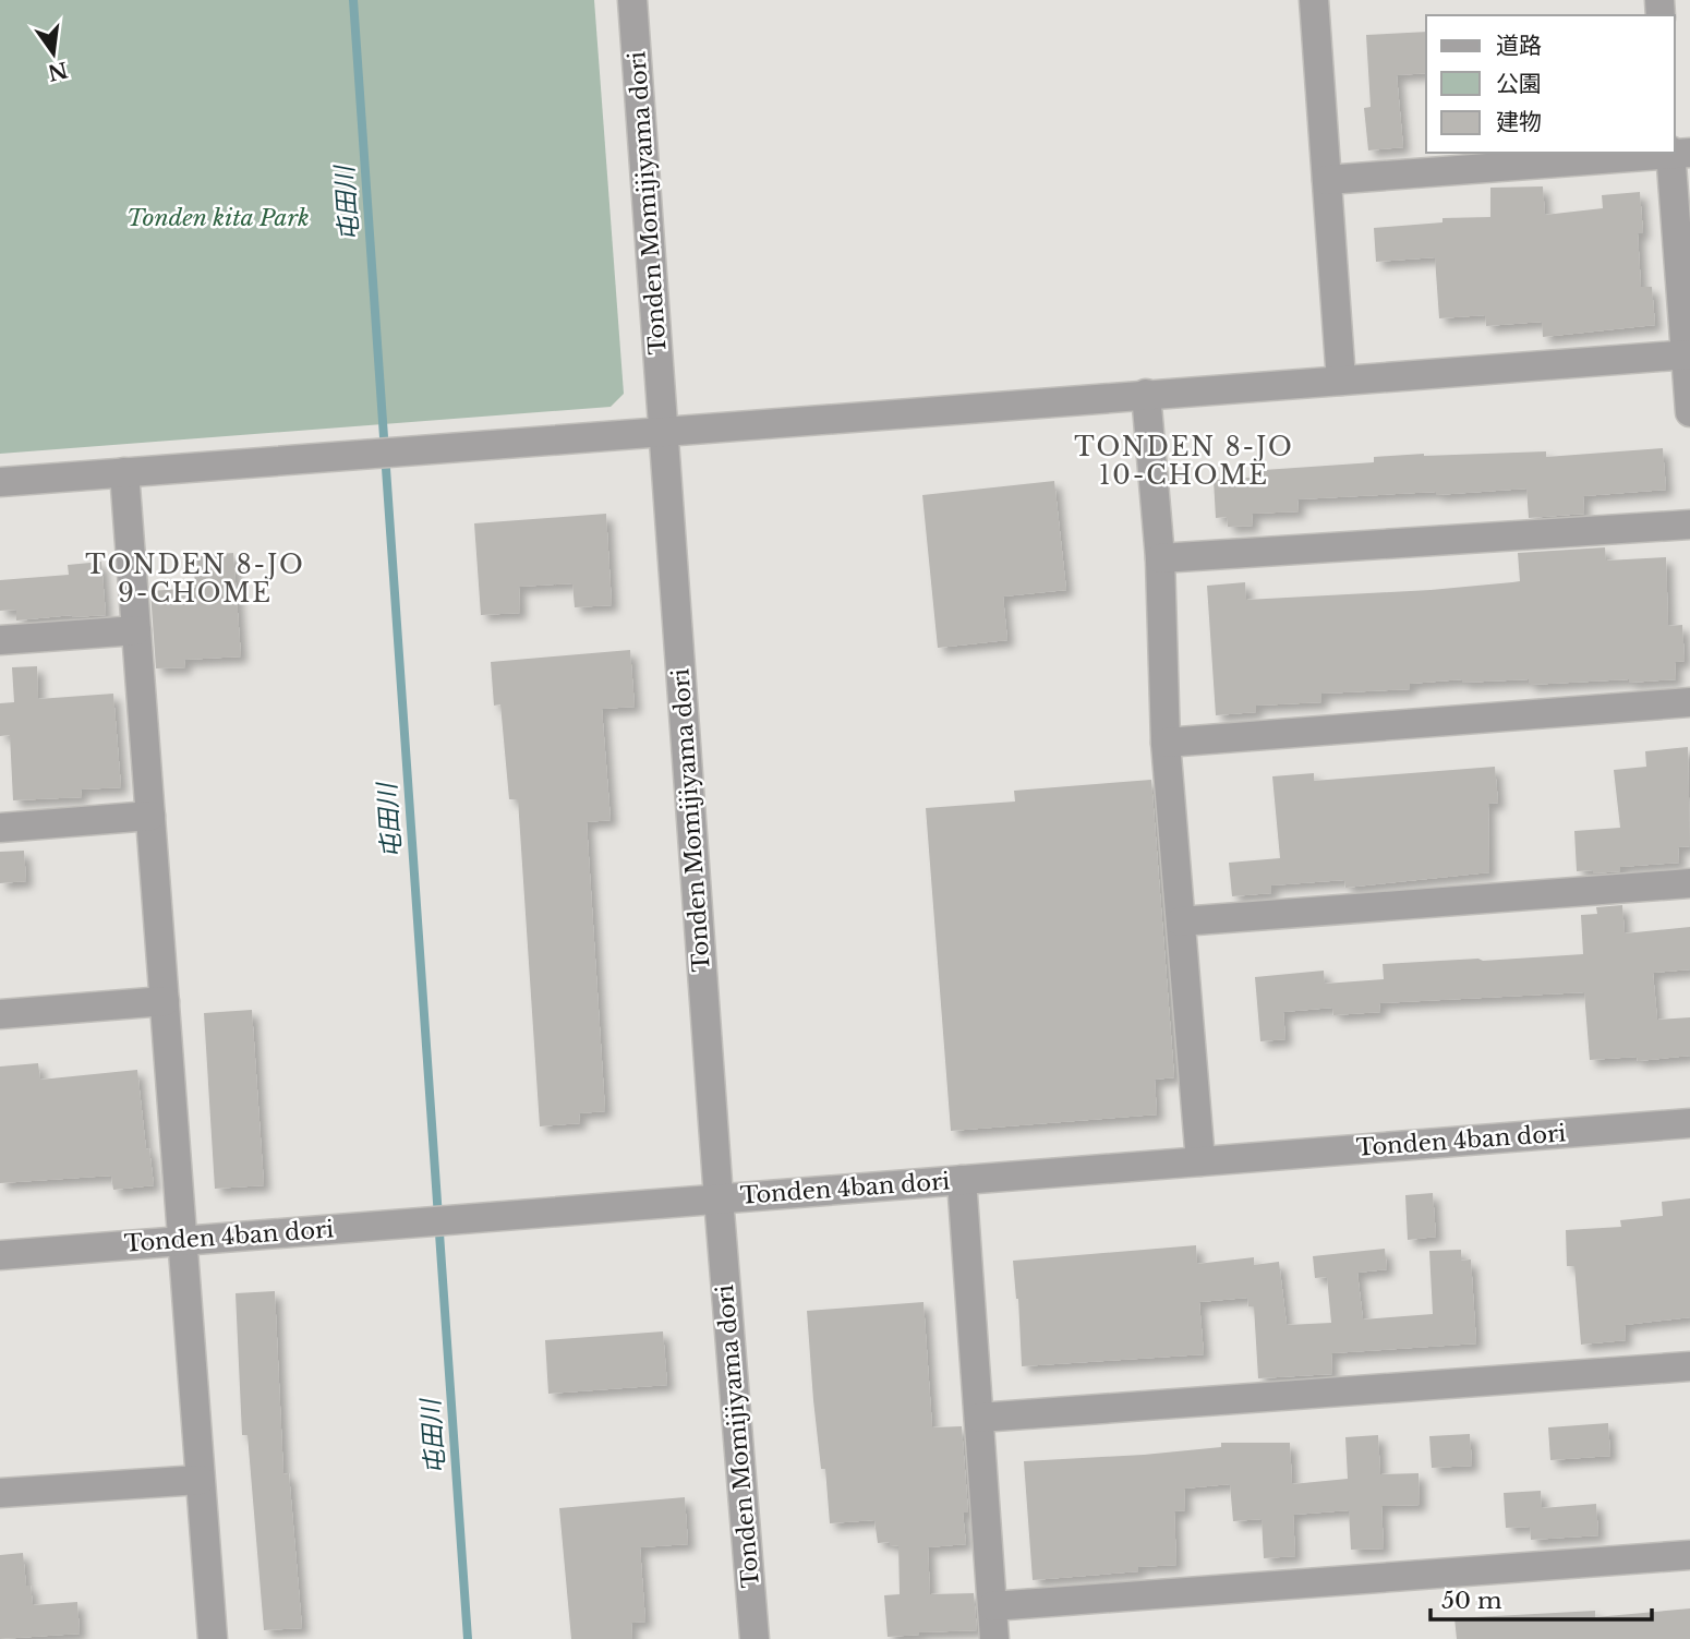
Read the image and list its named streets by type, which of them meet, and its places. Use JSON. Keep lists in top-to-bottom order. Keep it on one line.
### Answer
{"streets":{"street":["Tonden Momijiyama dori","Tonden 4ban dori"]},"crossings":[["Tonden Momijiyama dori","Tonden 4ban dori"]],"districts":["TONDEN 8-JO 10-CHOME","TONDEN 8-JO 9-CHOME"],"water":["屯田川"],"parks":["Tonden kita Park"],"legend":["道路","公園","建物"],"scale_bar":"50 m","north":"bottom"}
